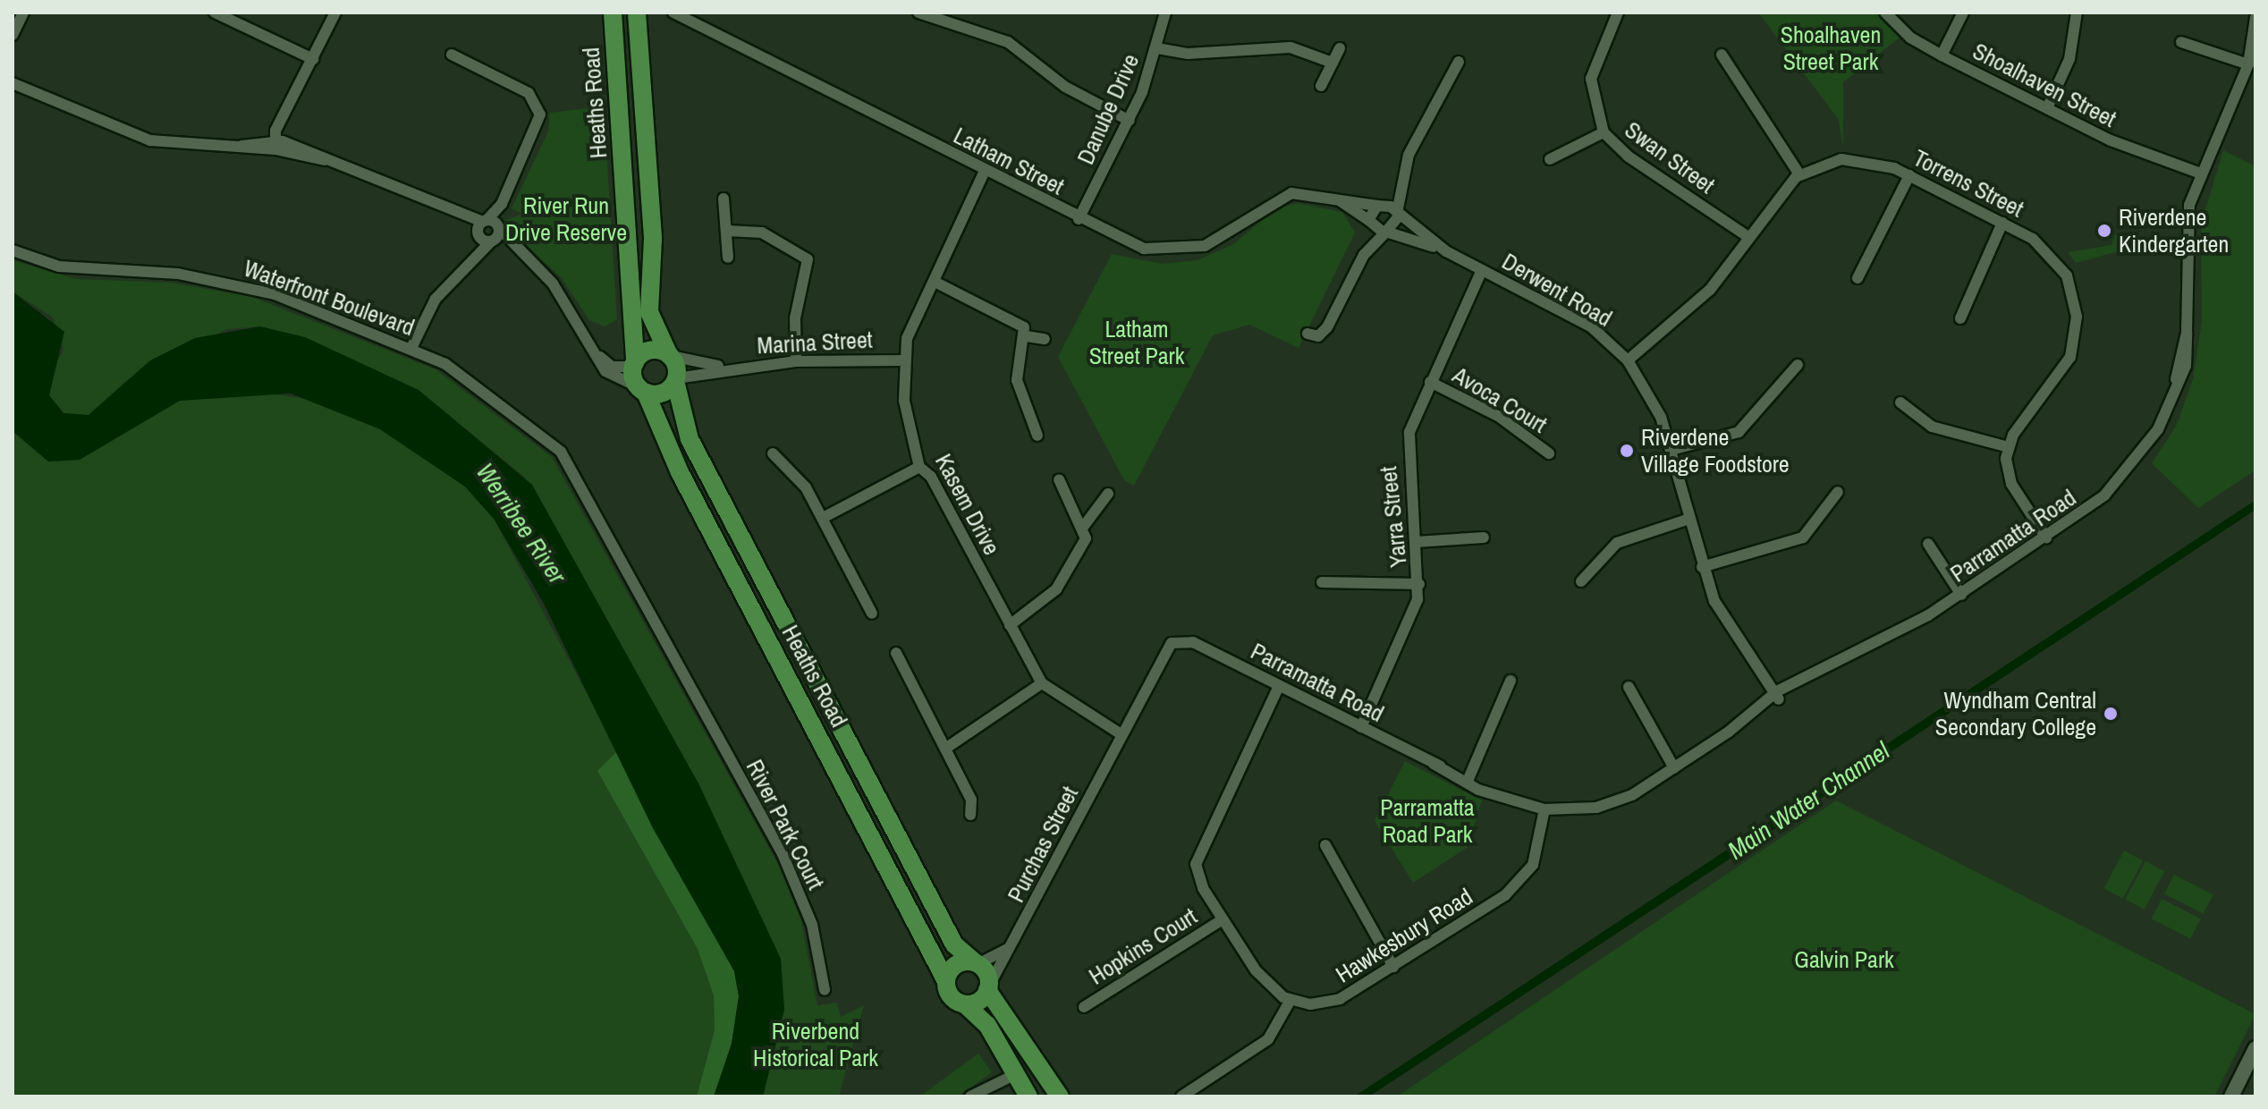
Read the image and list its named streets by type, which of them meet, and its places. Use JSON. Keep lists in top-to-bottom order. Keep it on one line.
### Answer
{"streets":{"main road":["Heaths Road"],"street":["Shoalhaven Street","Danube Drive","Swan Street","Latham Street","Torrens Street","Derwent Road","Waterfront Boulevard","Marina Street","Avoca Court","Kasem Drive","Yarra Street","Parramatta Road","River Park Court","Purchas Street","Hawkesbury Road","Hopkins Court"]},"crossings":[["Shoalhaven Street","Parramatta Road"],["Heaths Road","Marina Street"],["Heaths Road","Purchas Street"],["Danube Drive","Latham Street"],["Latham Street","Derwent Road"],["Latham Street","Kasem Drive"],["Derwent Road","Yarra Street"],["Derwent Road","Parramatta Road"],["Waterfront Boulevard","River Park Court"],["Marina Street","Kasem Drive"],["Avoca Court","Yarra Street"],["Kasem Drive","Parramatta Road"],["Kasem Drive","Purchas Street"],["Yarra Street","Parramatta Road"],["Parramatta Road","Purchas Street"],["Parramatta Road","Hawkesbury Road"]],"water":["Werribee River","Main Water Channel"],"parks":["Shoalhaven Street Park","River Run Drive Reserve","Latham Street Park","Parramatta Road Park","Galvin Park","Riverbend Historical Park"],"places":["Riverdene Kindergarten","Riverdene Village Foodstore","Wyndham Central Secondary College"]}
